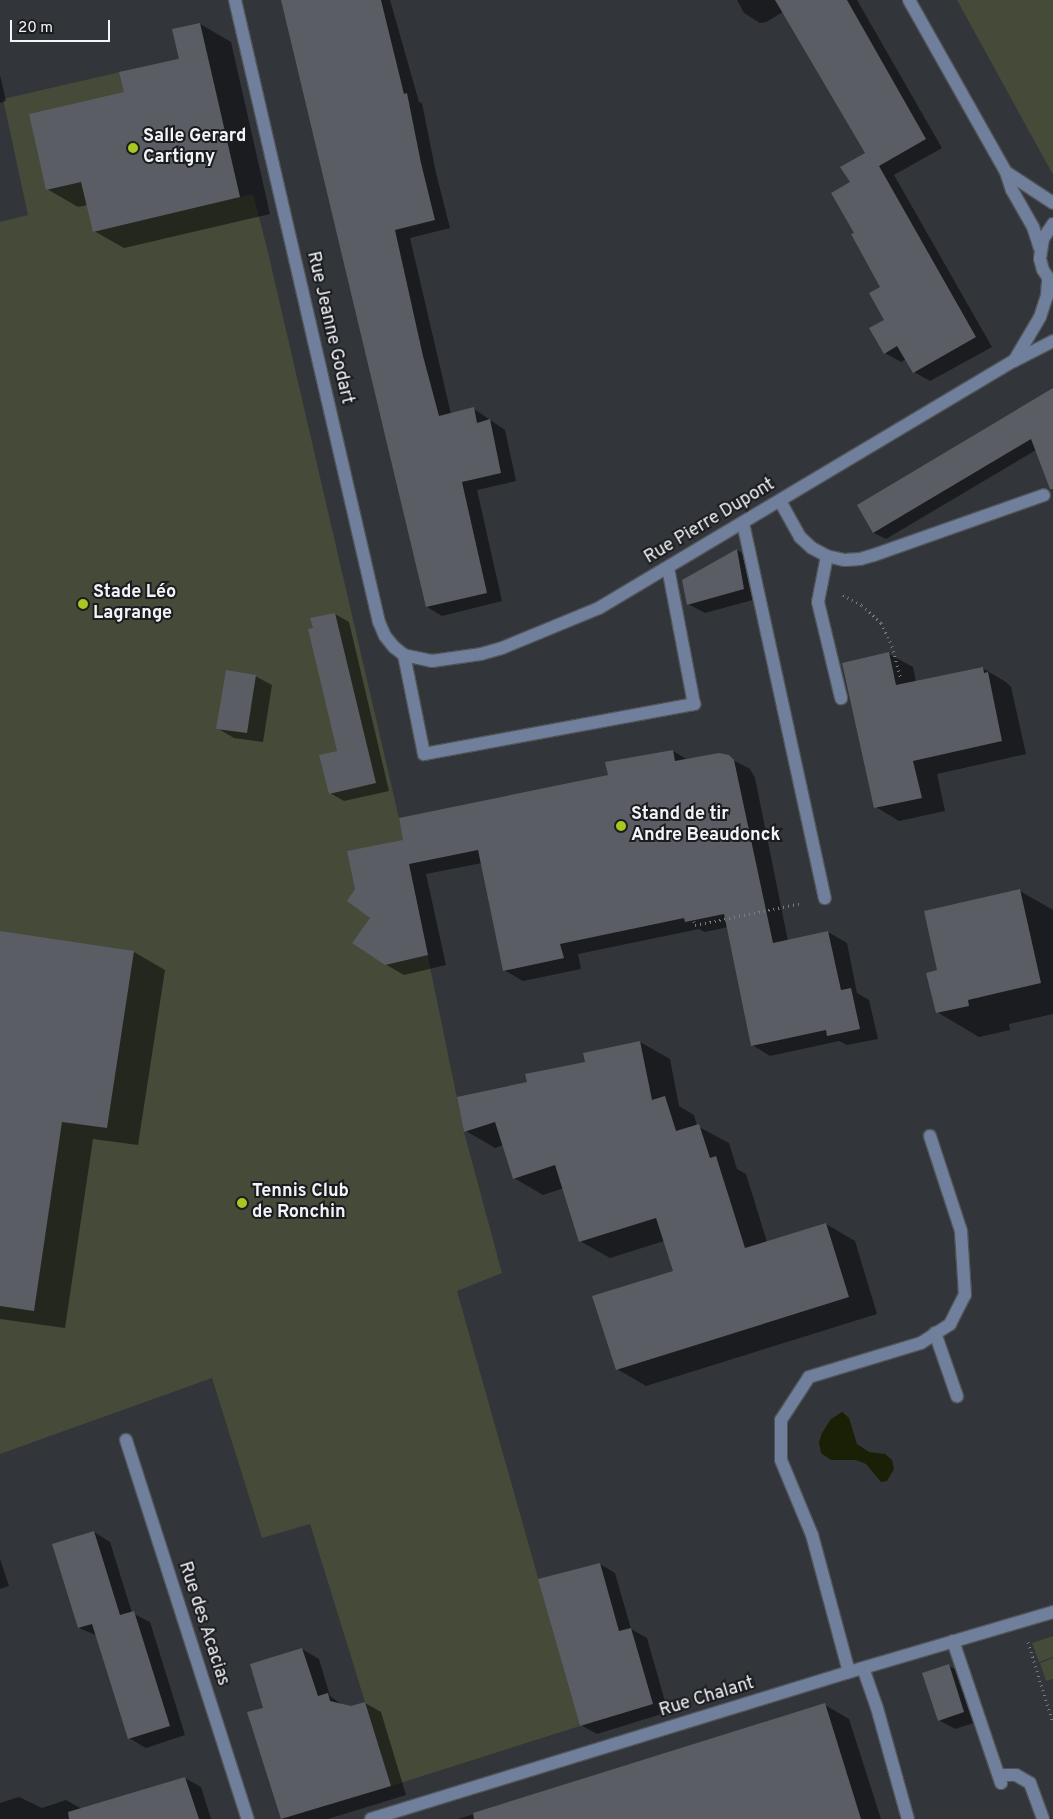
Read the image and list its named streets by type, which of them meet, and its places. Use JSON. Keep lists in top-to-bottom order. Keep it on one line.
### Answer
{"streets":{"street":["Rue Jeanne Godart","Rue Pierre Dupont","Rue des Acacias","Rue Chalant"]},"crossings":[["Rue Jeanne Godart","Rue Pierre Dupont"]],"places":["Salle Gerard Cartigny","Stade Léo Lagrange","Stand de tir Andre Beaudonck","Tennis Club de Ronchin"],"scale_bar":"20 m"}
